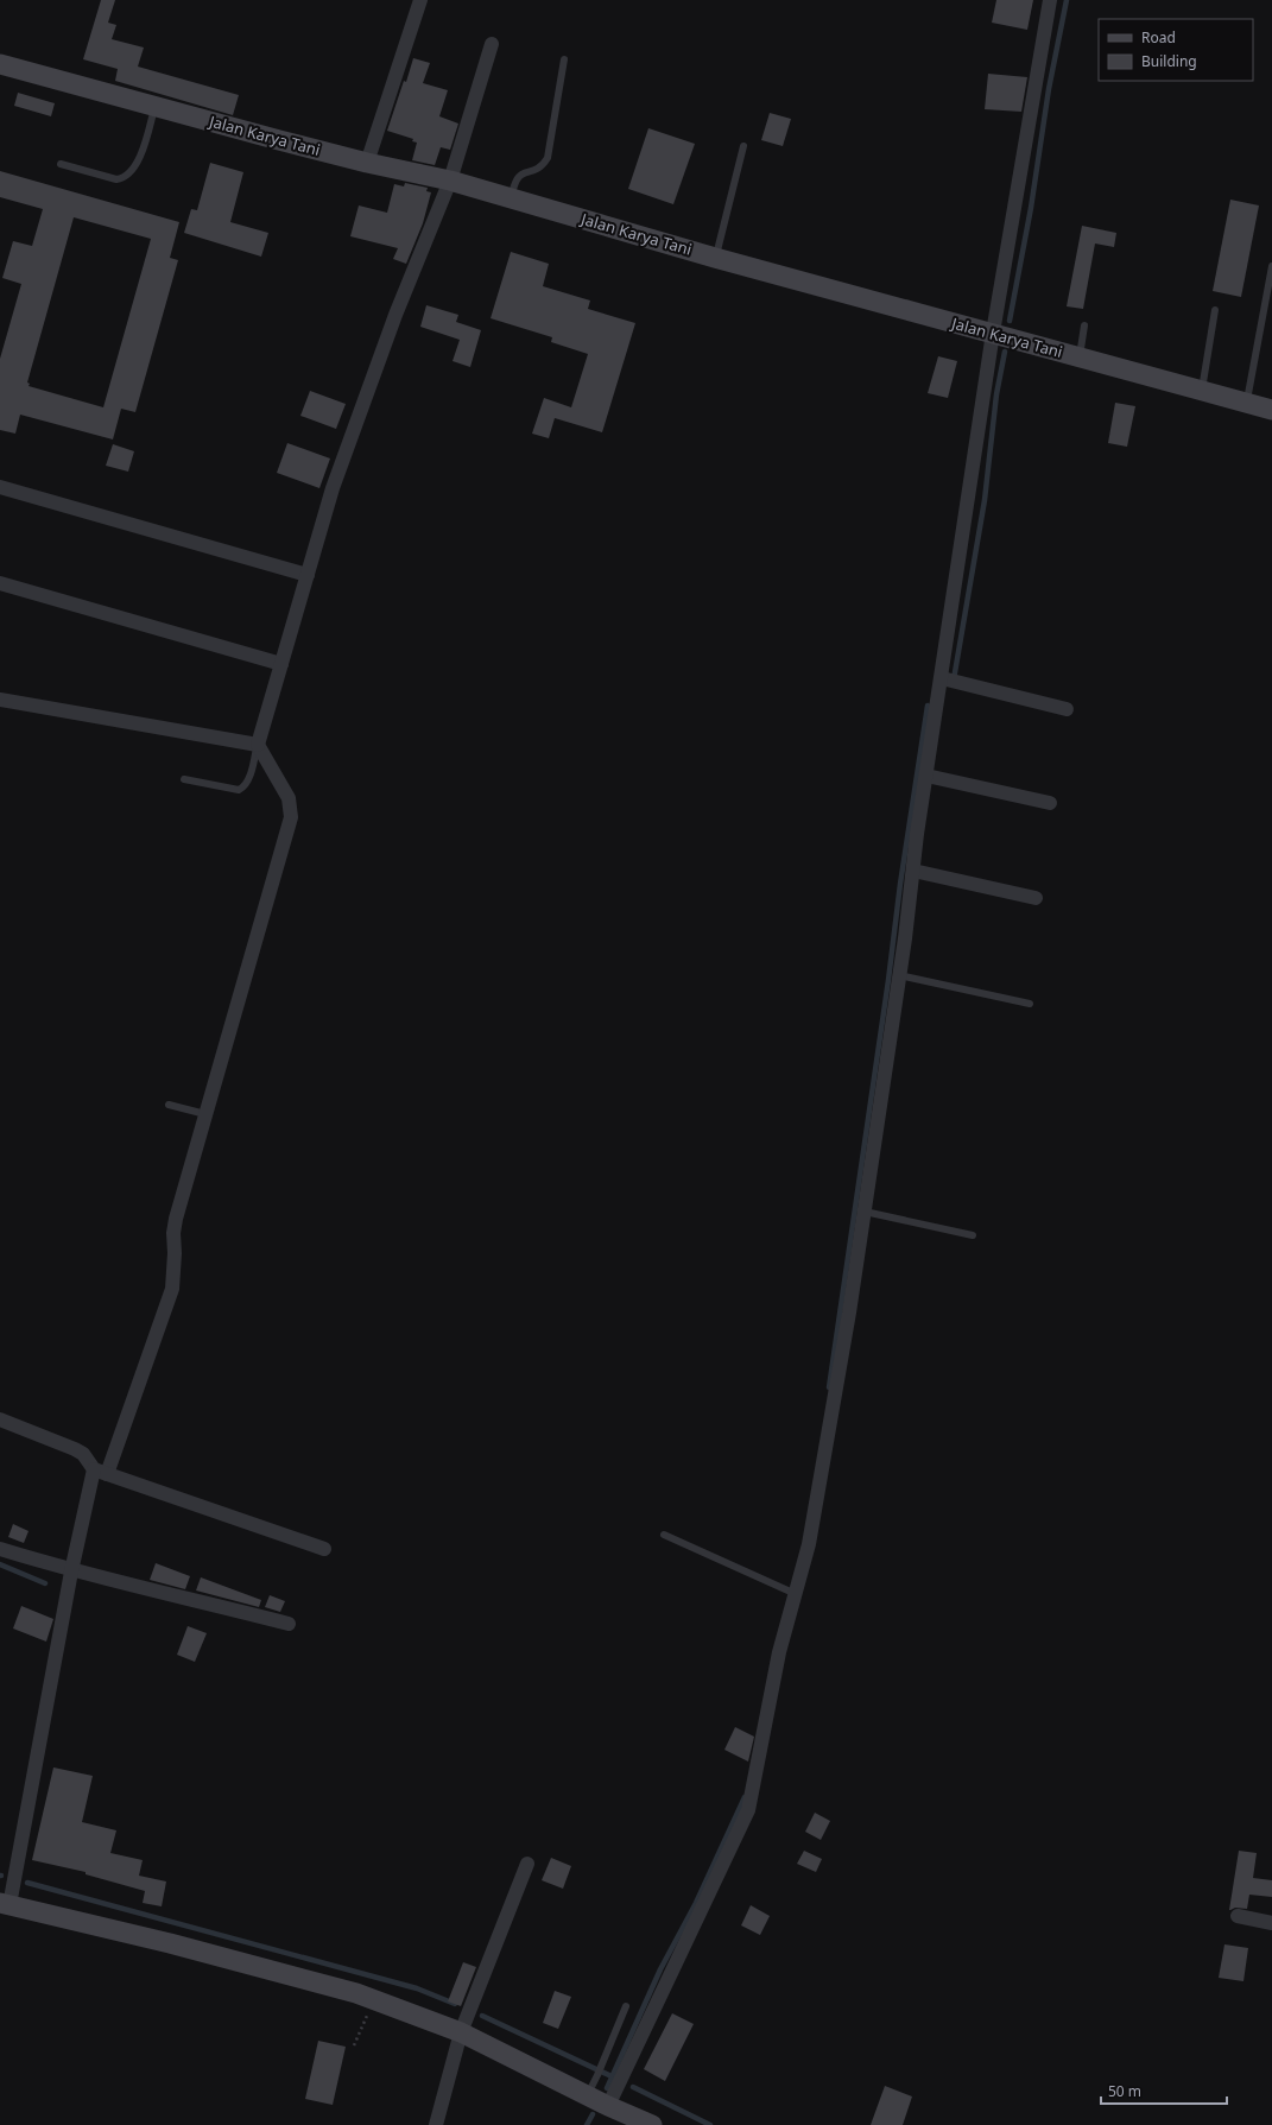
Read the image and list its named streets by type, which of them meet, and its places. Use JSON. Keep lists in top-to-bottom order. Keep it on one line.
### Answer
{"streets":{"street":["Jalan Karya Tani"]},"legend":["Road","Building"],"scale_bar":"50 m"}
